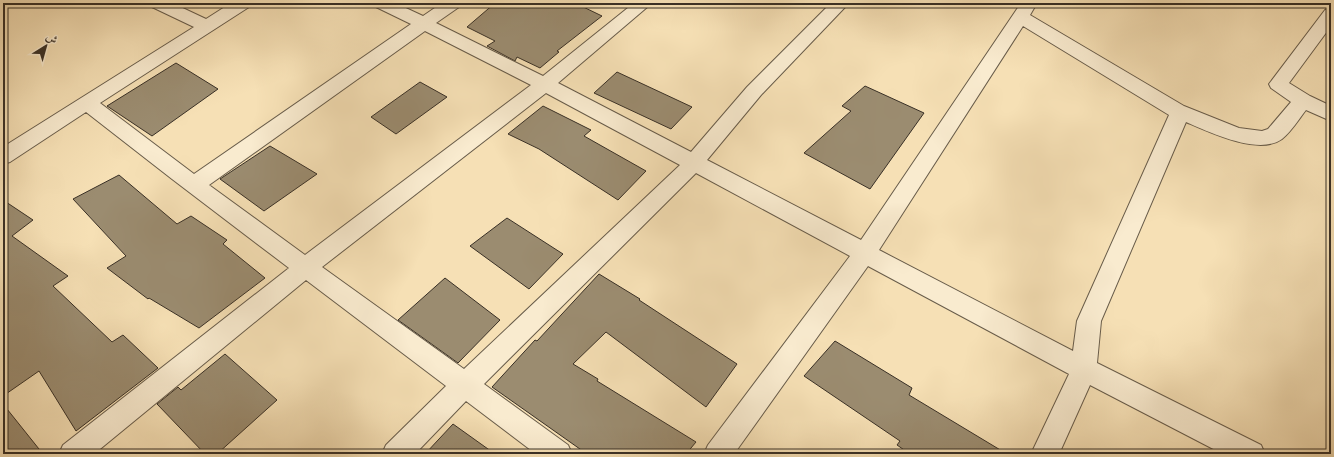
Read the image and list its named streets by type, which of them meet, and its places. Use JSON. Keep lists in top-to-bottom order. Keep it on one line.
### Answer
{"north":"top right"}
